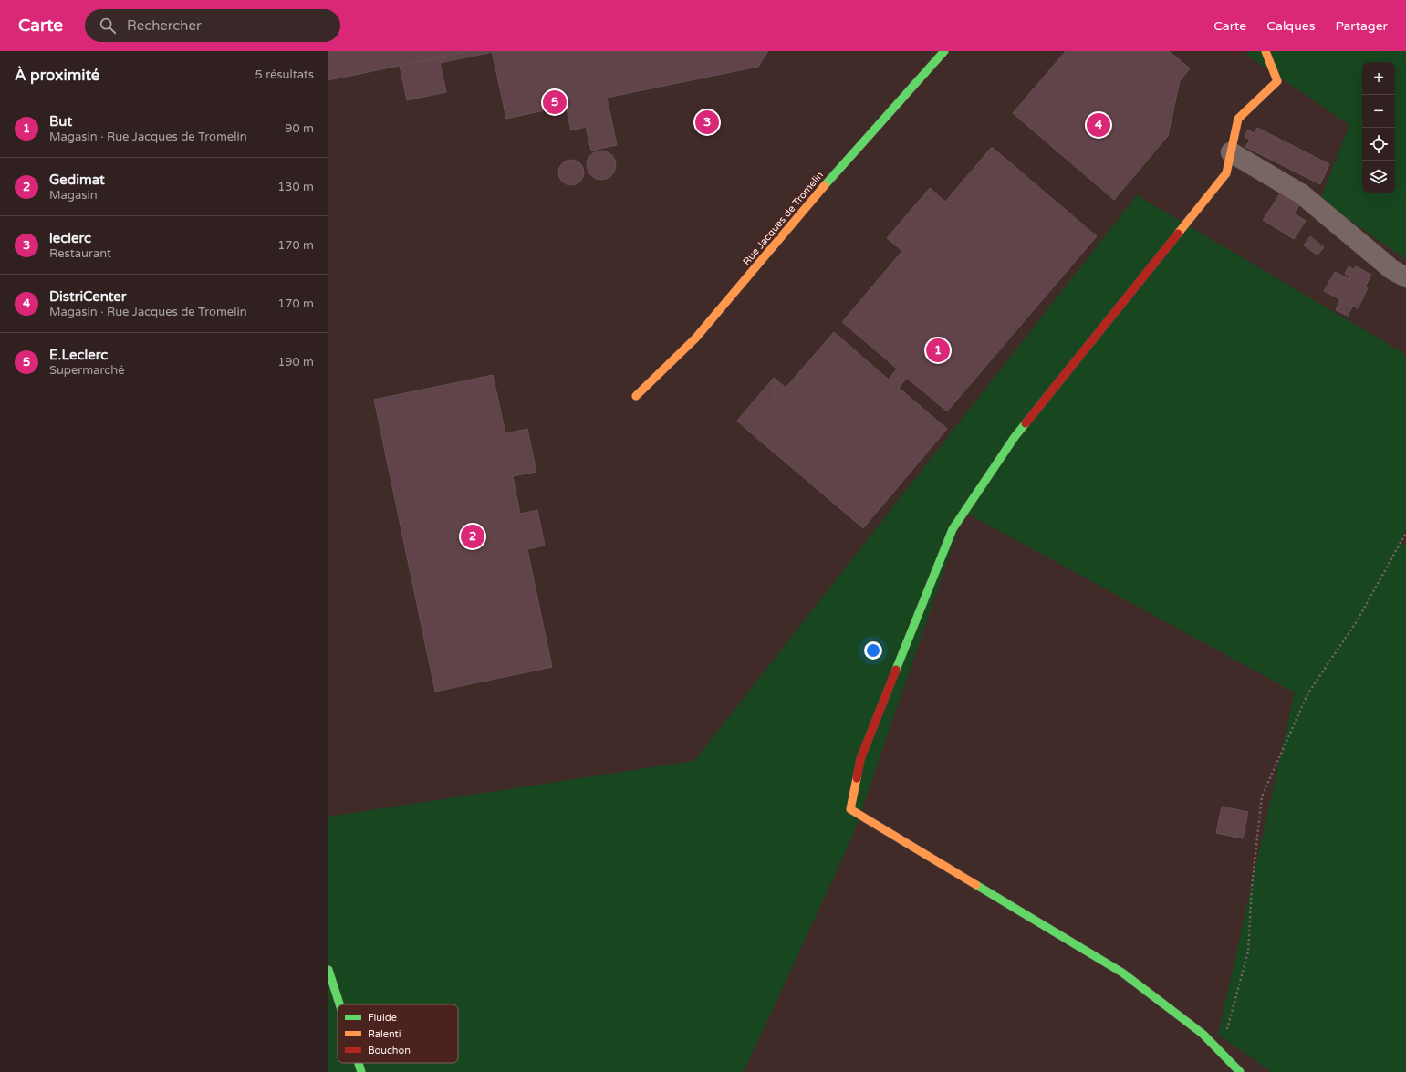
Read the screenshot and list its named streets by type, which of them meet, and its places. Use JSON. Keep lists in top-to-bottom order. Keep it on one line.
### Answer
{"streets":{"street":["Rue Jacques de Tromelin"]},"legend":["Fluide","Ralenti","Bouchon"],"page":{"header":"Carte","search":"Rechercher","nav":["Carte","Calques","Partager"],"heading":["À proximité","5 résultats"],"map_buttons":["+","−"],"pins":["5","3","4","1","2"],"list":[{"mark":"1","name":"But","note":"Magasin · Rue Jacques de Tromelin","value":"90 m"},{"mark":"2","name":"Gedimat","note":"Magasin","value":"130 m"},{"mark":"3","name":"leclerc","note":"Restaurant","value":"170 m"},{"mark":"4","name":"DistriCenter","note":"Magasin · Rue Jacques de Tromelin","value":"170 m"},{"mark":"5","name":"E.Leclerc","note":"Supermarché","value":"190 m"}]}}
